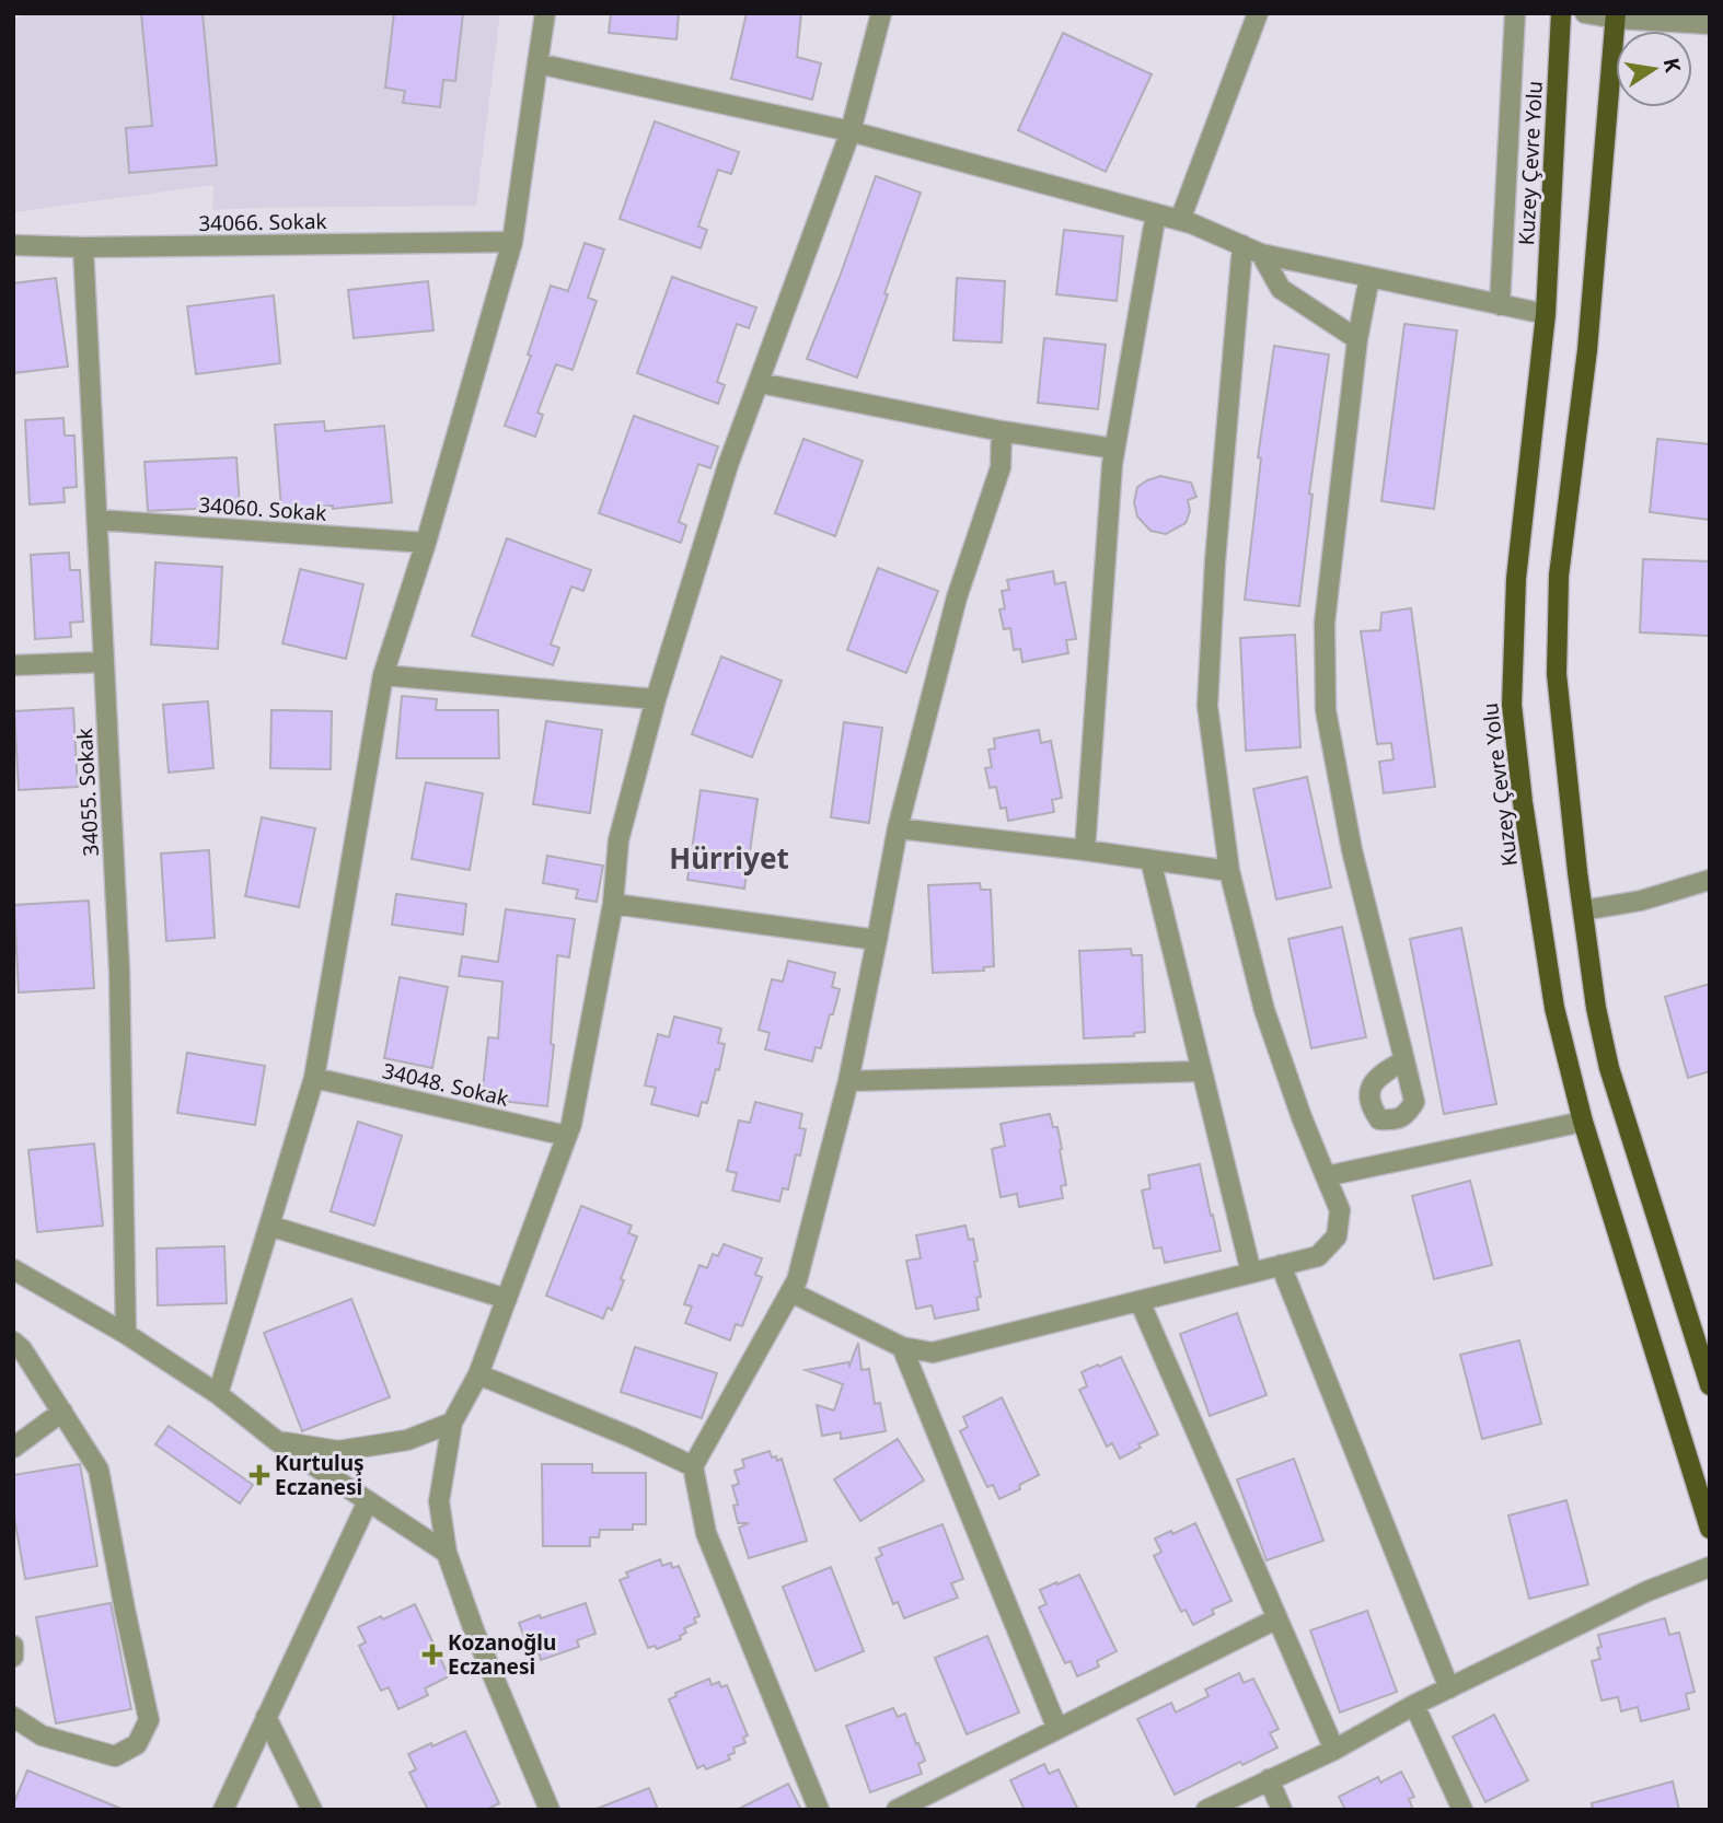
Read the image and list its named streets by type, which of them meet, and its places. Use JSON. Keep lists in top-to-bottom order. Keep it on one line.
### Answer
{"streets":{"main road":["Kuzey Çevre Yolu"],"street":["34066. Sokak","34060. Sokak","34055. Sokak","34048. Sokak"]},"crossings":[["34066. Sokak","34055. Sokak"],["34060. Sokak","34055. Sokak"]],"districts":["Hürriyet"],"places":{"health":["Kurtuluş Eczanesi","Kozanoğlu Eczanesi"]},"north":"right"}
